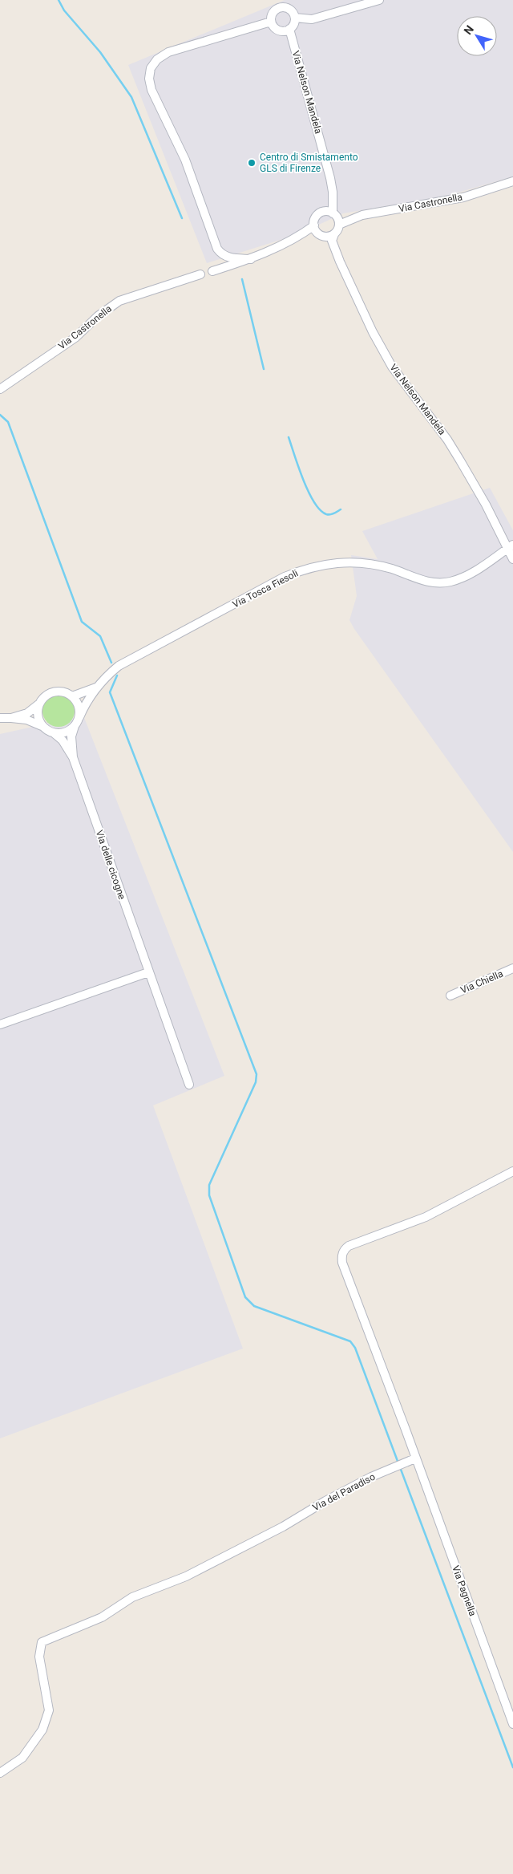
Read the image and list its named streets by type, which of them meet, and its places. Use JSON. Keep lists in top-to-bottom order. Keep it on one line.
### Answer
{"streets":{"street":["Via Nelson Mandela","Via Castronella","Via Tosca Fiesoli","Via delle cicogne","Via Chiella","Via del Paradiso","Via Pagnella"]},"crossings":[["Via Nelson Mandela","Via Castronella"],["Via Nelson Mandela","Via Tosca Fiesoli"],["Via Tosca Fiesoli","Via delle cicogne"],["Via del Paradiso","Via Pagnella"]],"places":["Centro di Smistamento GLS di Firenze"],"north":"top left"}
